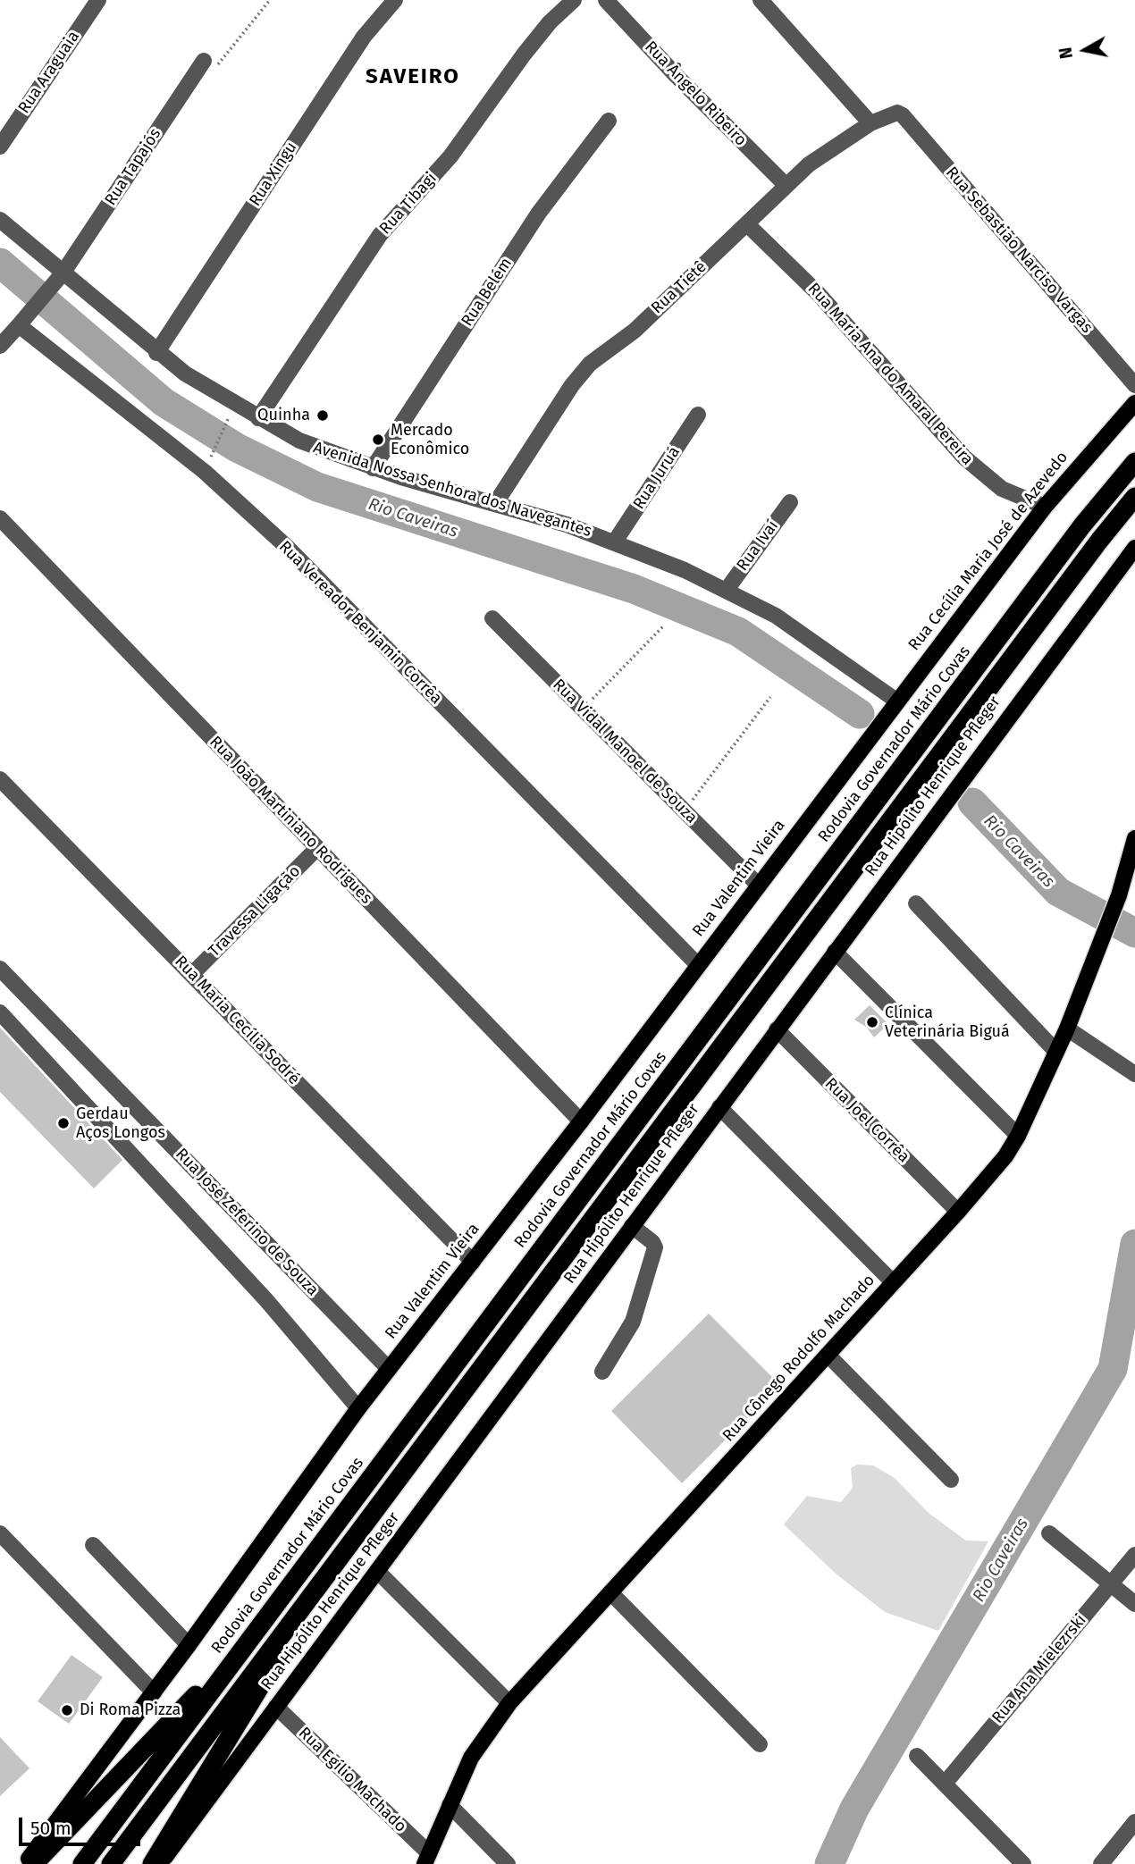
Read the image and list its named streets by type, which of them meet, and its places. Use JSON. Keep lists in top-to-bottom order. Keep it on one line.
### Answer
{"streets":{"highway":["Rodovia Governador Mário Covas"],"main road":["Rua Cecília Maria José de Azevedo","Rua Hipólito Henrique Pfleger","Rua Valentim Vieira","Rua Cônego Rodolfo Machado"],"street":["Rua Araguaia","Rua Ângelo Ribeiro","Rua Tapajós","Rua Xingu","Rua Tibagi","Rua Sebastião Narciso Vargas","Rua Tietê","Rua Belém","Rua Maria Ana do Amaral Pereira","Rua Juruá","Avenida Nossa Senhora dos Navegantes","Rua Ivaí","Rua Vereador Benjamin Corrêa","Rua Vidal Manoel de Souza","Rua João Martiniano Rodrigues","Travessa Ligação","Rua Maria Cecília Sodré","Rua Joel Corrêa","Rua José Zeferino de Souza","Rua Ana Mielezrski","Rua Egílio Machado"]},"crossings":[["Rua Ângelo Ribeiro","Rua Tietê"],["Rua Tapajós","Avenida Nossa Senhora dos Navegantes"],["Rua Tapajós","Rua Vereador Benjamin Corrêa"],["Rua Xingu","Avenida Nossa Senhora dos Navegantes"],["Rua Tibagi","Avenida Nossa Senhora dos Navegantes"],["Rua Sebastião Narciso Vargas","Rua Tietê"],["Rua Tietê","Rua Maria Ana do Amaral Pereira"],["Rua Tietê","Avenida Nossa Senhora dos Navegantes"],["Rua Belém","Avenida Nossa Senhora dos Navegantes"],["Rua Maria Ana do Amaral Pereira","Rua Cecília Maria José de Azevedo"],["Rua Juruá","Avenida Nossa Senhora dos Navegantes"],["Avenida Nossa Senhora dos Navegantes","Rua Ivaí"],["Avenida Nossa Senhora dos Navegantes","Rua Cecília Maria José de Azevedo"],["Rua Cecília Maria José de Azevedo","Rua Valentim Vieira"],["Rua Vereador Benjamin Corrêa","Rua Valentim Vieira"],["Rua Vidal Manoel de Souza","Rua Valentim Vieira"],["Rua Hipólito Henrique Pfleger","Rua Joel Corrêa"],["Rua Hipólito Henrique Pfleger","Rua Egílio Machado"],["Rua João Martiniano Rodrigues","Rua Valentim Vieira"],["Rua João Martiniano Rodrigues","Travessa Ligação"],["Rua Valentim Vieira","Rua Maria Cecília Sodré"],["Rua Valentim Vieira","Rua José Zeferino de Souza"],["Travessa Ligação","Rua Maria Cecília Sodré"],["Rua Joel Corrêa","Rua Cônego Rodolfo Machado"],["Rua Cônego Rodolfo Machado","Rua Egílio Machado"]],"districts":["SAVEIRO"],"water":["Rio Caveiras"],"places":["Quinha","Mercado Econômico","Clínica Veterinária Biguá","Gerdau Aços Longos","Di Roma Pizza"],"scale_bar":"50 m","north":"left"}
